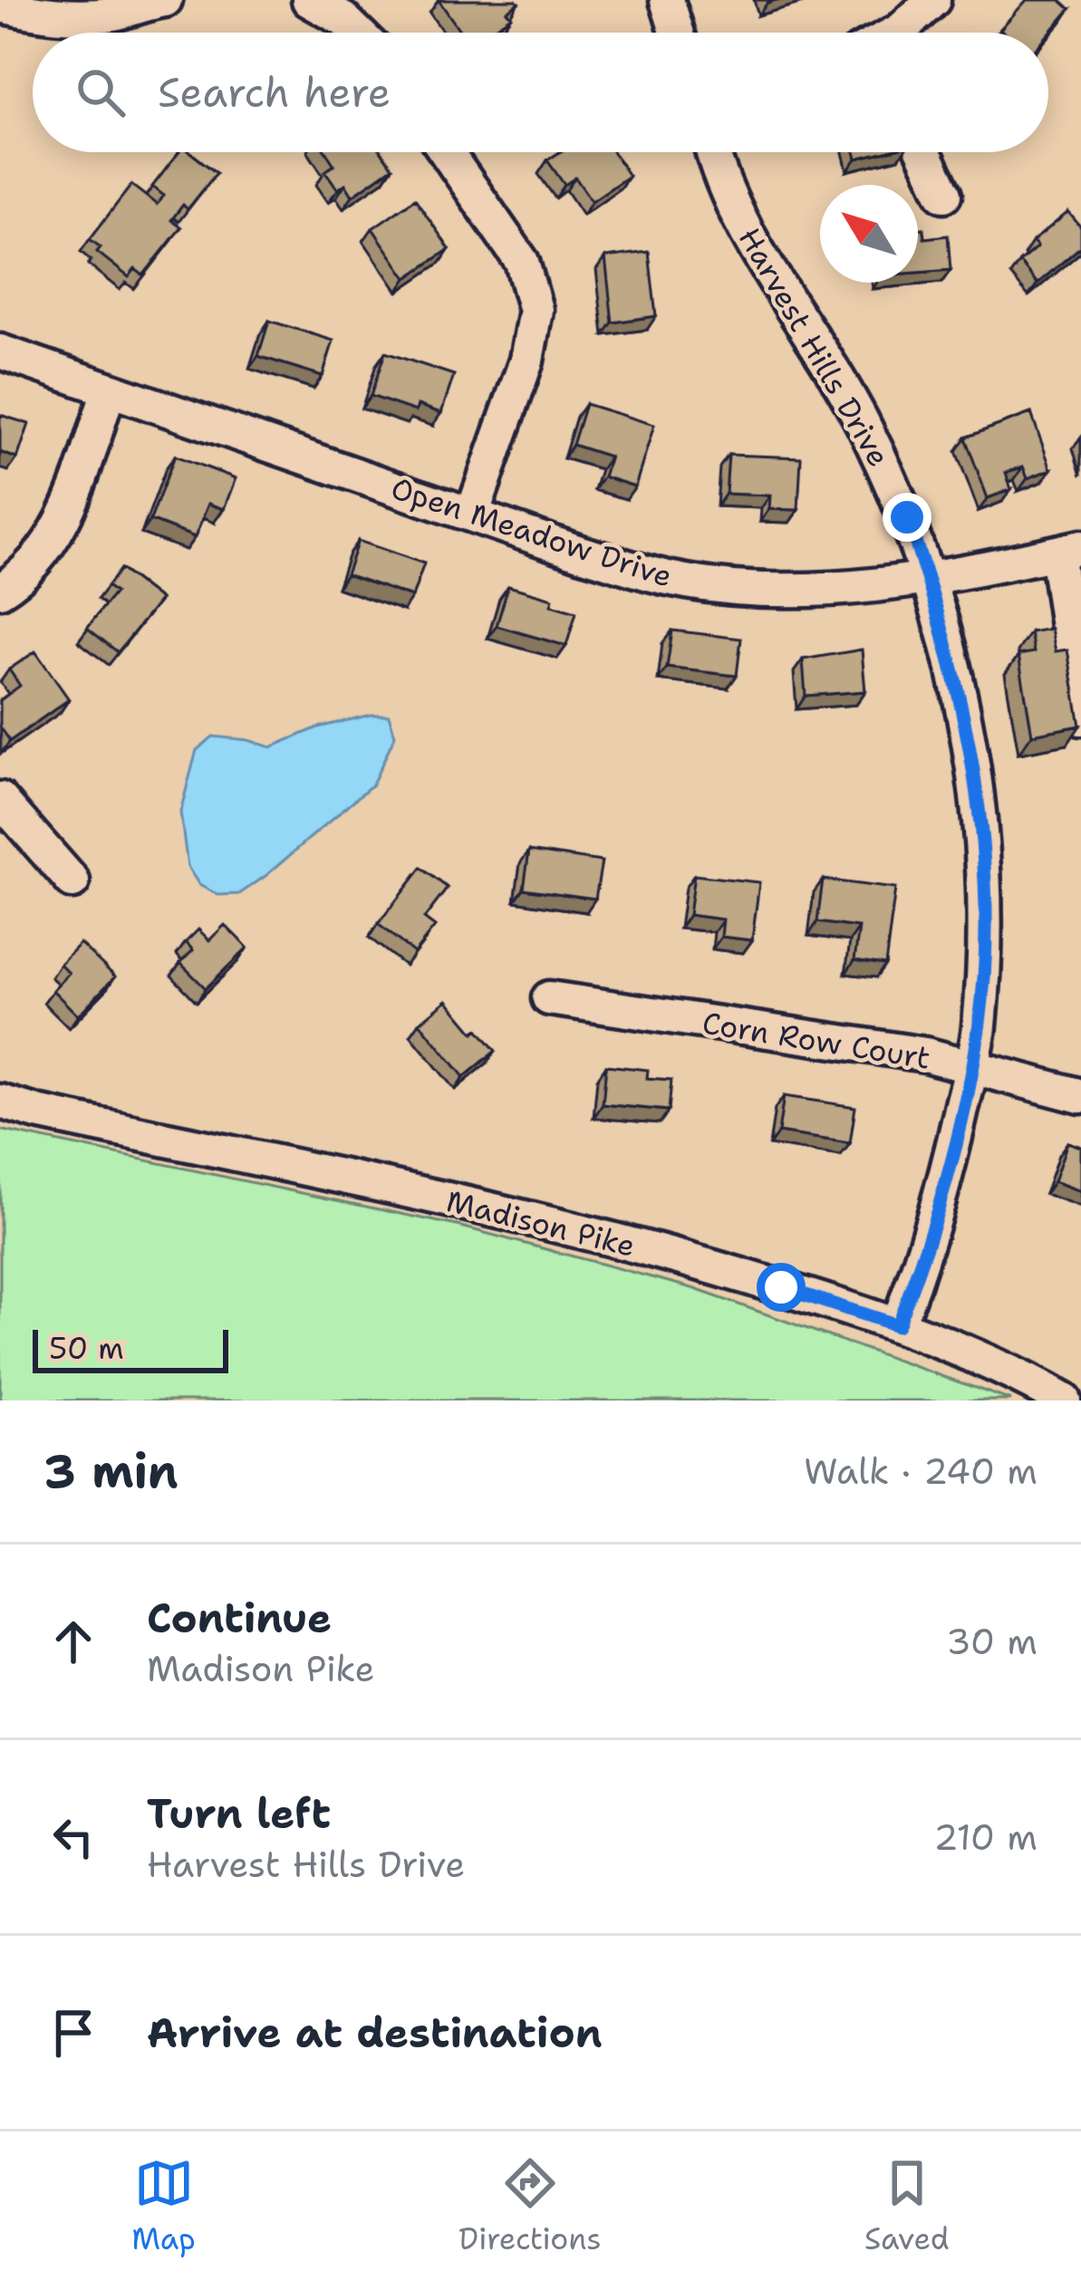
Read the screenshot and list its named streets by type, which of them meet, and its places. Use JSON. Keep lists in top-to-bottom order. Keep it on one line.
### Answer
{"streets":{"street":["Harvest Hills Drive","Open Meadow Drive","Corn Row Court","Madison Pike"]},"crossings":[["Harvest Hills Drive","Open Meadow Drive"],["Harvest Hills Drive","Corn Row Court"],["Harvest Hills Drive","Madison Pike"]],"scale_bar":"50 m","north":"top left","page":{"search":"Search here","scale":"50 m","heading":["3 min","Walk · 240 m"],"list":[["Continue","Madison Pike","30 m"],["Turn left","Harvest Hills Drive","210 m"],"Arrive at destination"],"nav":["Map","Directions","Saved"]}}
